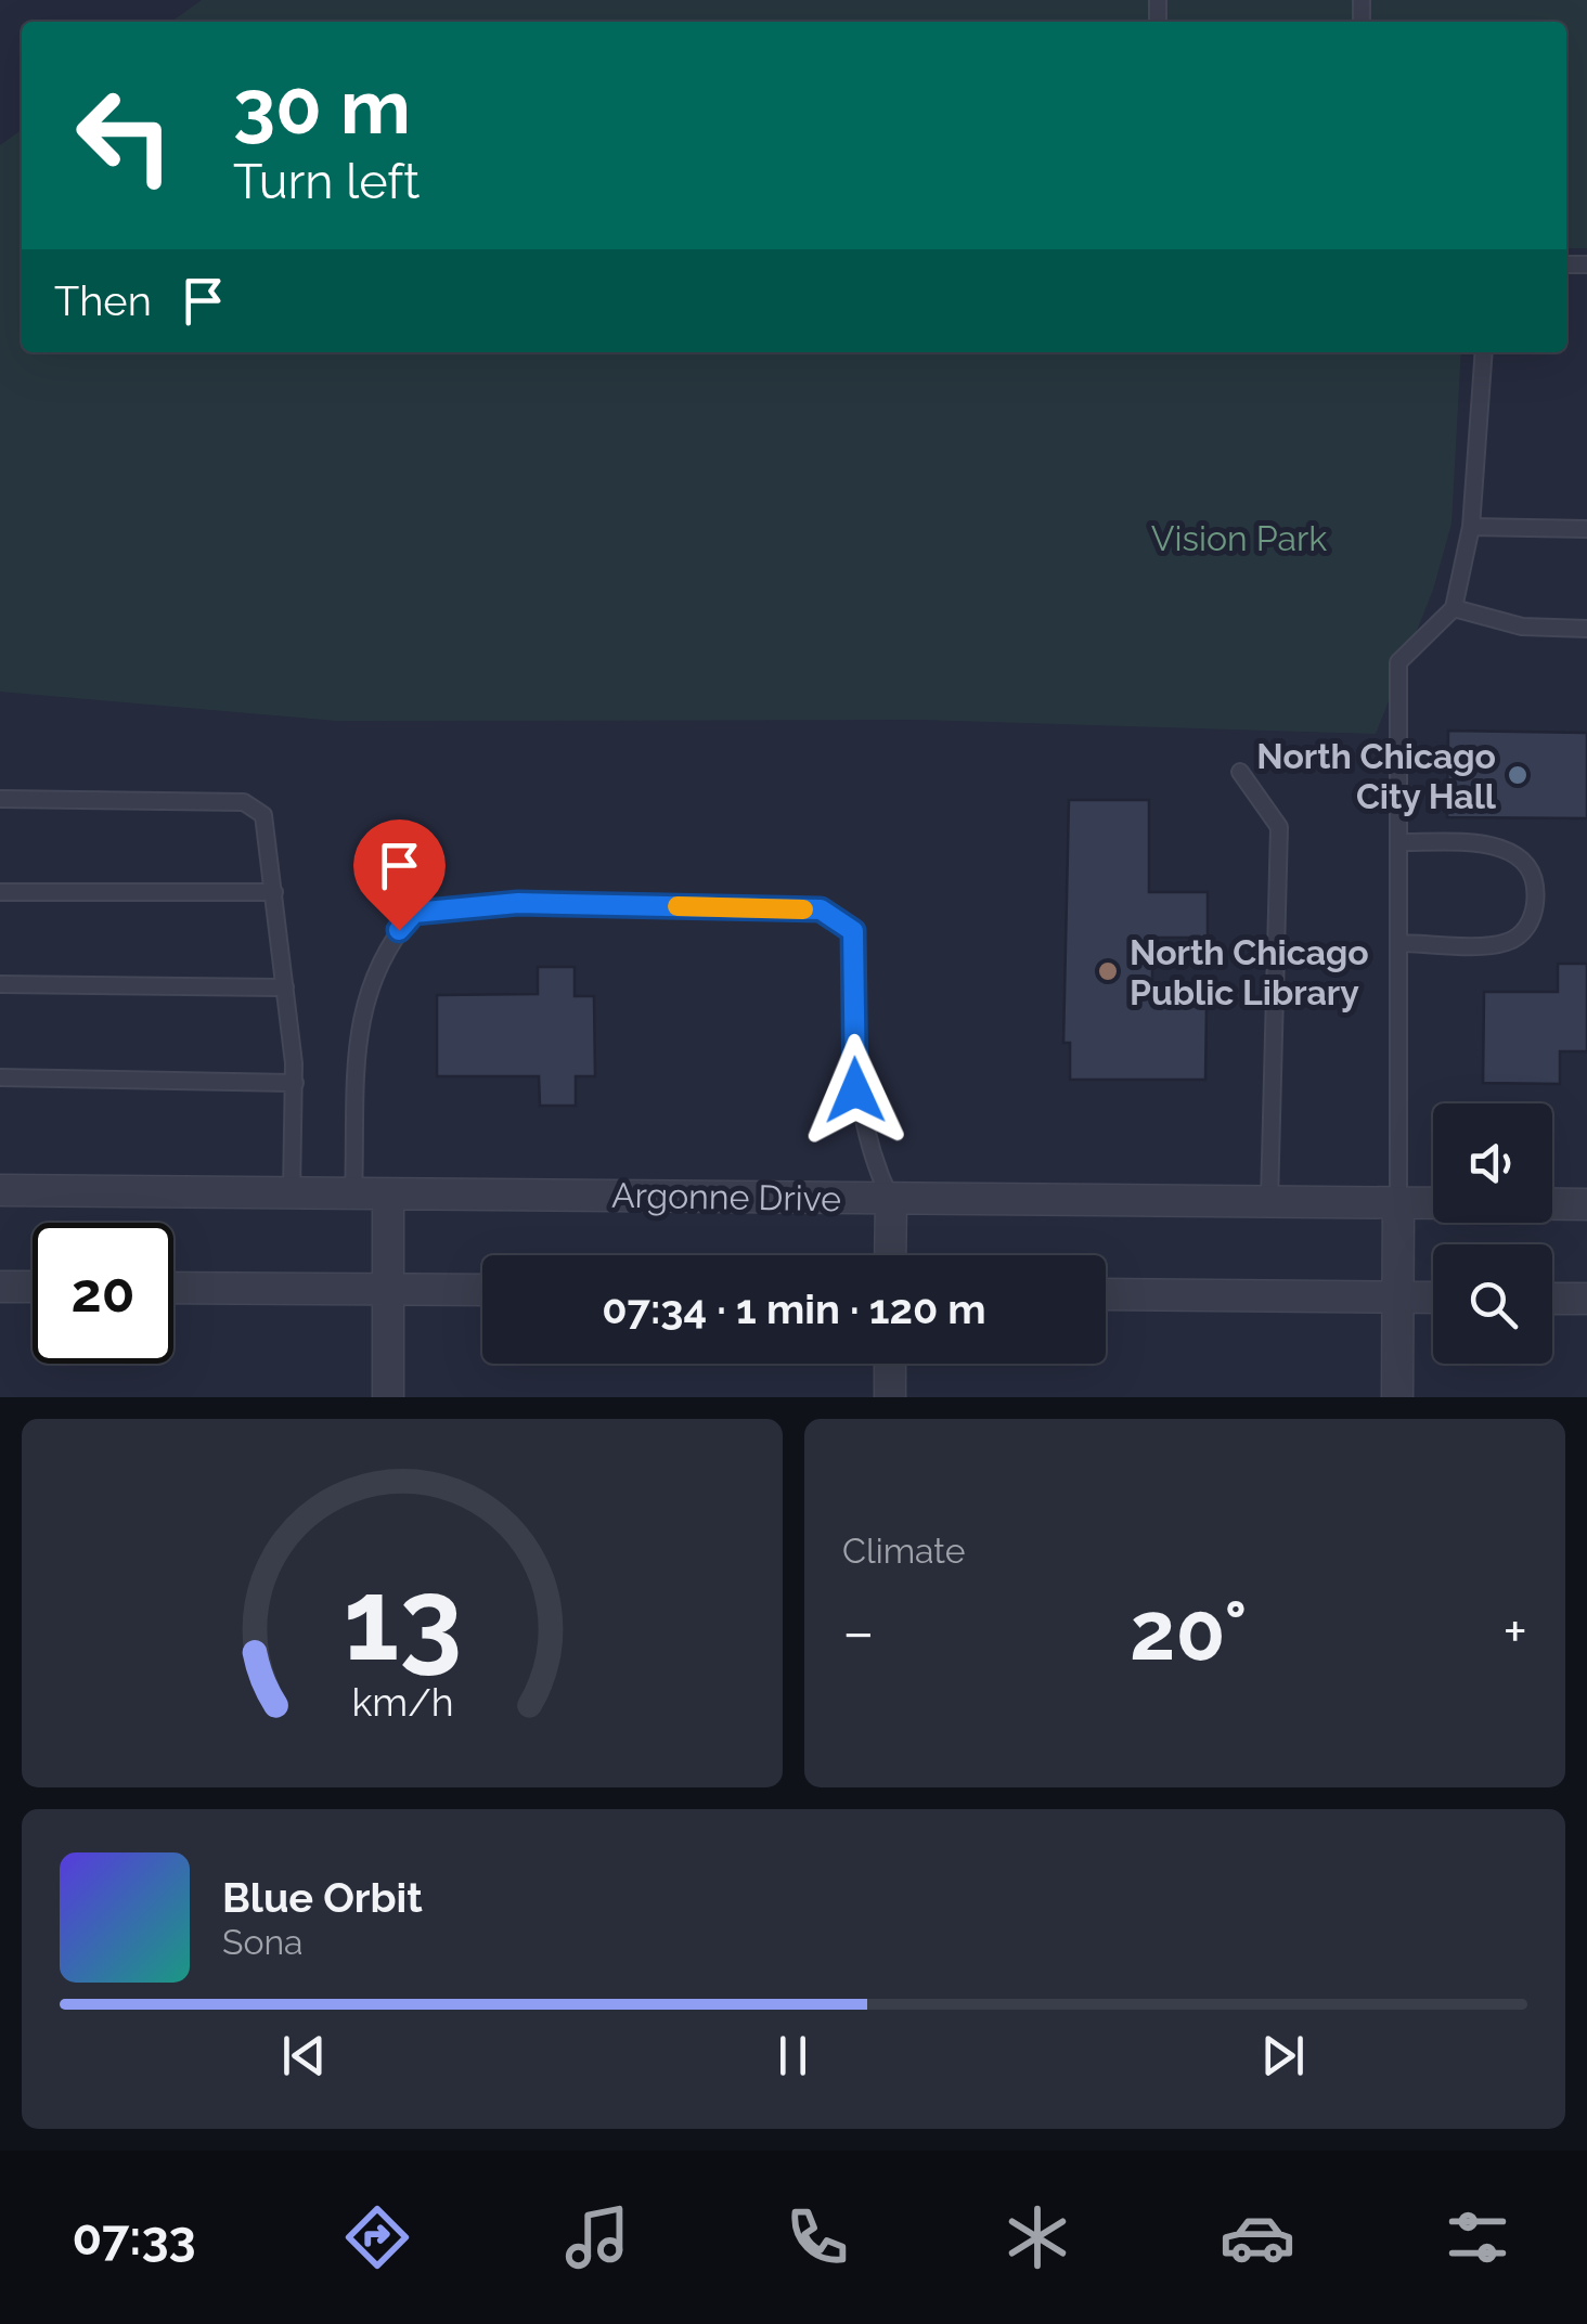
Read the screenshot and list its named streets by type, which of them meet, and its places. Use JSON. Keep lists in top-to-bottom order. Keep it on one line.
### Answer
{"streets":{"street":["Argonne Drive"]},"parks":["Vision Park"],"places":["North Chicago City Hall","North Chicago Public Library"],"page":{"turn":["30 m","Turn left"],"then":"Then","limit":"20","trip":"07:34 · 1 min · 120 m","tile":"Climate","heat":["−","20°","+"],"song":["Blue Orbit","Sona"],"tabs":"07:33","gauge":["13","km/h"]}}
